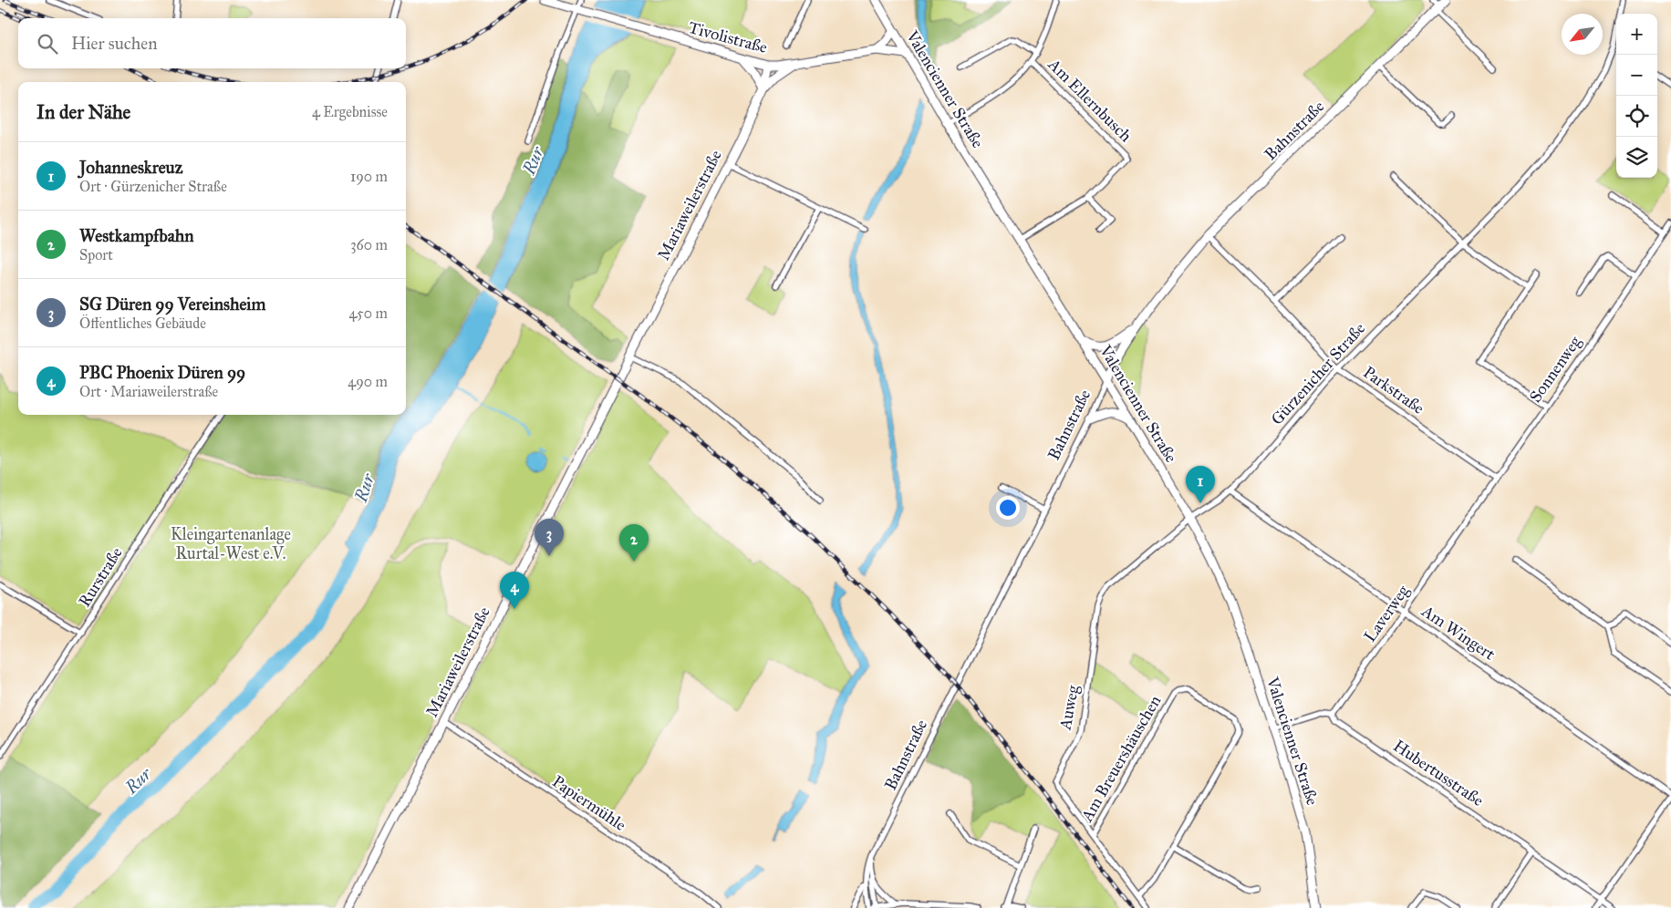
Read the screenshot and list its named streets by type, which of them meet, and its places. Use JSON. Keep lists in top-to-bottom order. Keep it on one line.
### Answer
{"streets":{"main road":["Tivolistraße","Valencienner Straße","Bahnstraße","Mariaweilerstraße"],"street":["Am Ellernbusch","Sonnenweg","Gürzenicher Straße","Parkstraße","Rurstraße","Laverweg","Am Wingert","Auweg","Am Breuershäuschen","Hubertusstraße","Papiermühle"]},"crossings":[["Tivolistraße","Valencienner Straße"],["Tivolistraße","Mariaweilerstraße"],["Valencienner Straße","Am Ellernbusch"],["Valencienner Straße","Bahnstraße"],["Valencienner Straße","Gürzenicher Straße"],["Valencienner Straße","Auweg"],["Bahnstraße","Parkstraße"],["Mariaweilerstraße","Papiermühle"],["Sonnenweg","Parkstraße"],["Sonnenweg","Laverweg"],["Gürzenicher Straße","Parkstraße"],["Gürzenicher Straße","Am Wingert"],["Gürzenicher Straße","Auweg"],["Parkstraße","Laverweg"],["Laverweg","Am Wingert"],["Laverweg","Hubertusstraße"],["Auweg","Am Breuershäuschen"]],"water":["Rur"],"parks":["Kleingartenanlage Rurtal-West e.V."],"north":"bottom left","page":{"map_buttons":["+","−"],"search":"Hier suchen","heading":["In der Nähe","4 Ergebnisse"],"list":[{"mark":"1","name":"Johanneskreuz","note":"Ort · Gürzenicher Straße","value":"190 m"},{"mark":"2","name":"Westkampfbahn","note":"Sport","value":"360 m"},{"mark":"3","name":"SG Düren 99 Vereinsheim","note":"Öffentliches Gebäude","value":"450 m"},{"mark":"4","name":"PBC Phoenix Düren 99","note":"Ort · Mariaweilerstraße","value":"490 m"}],"pins":["1","3","2","4"]}}
